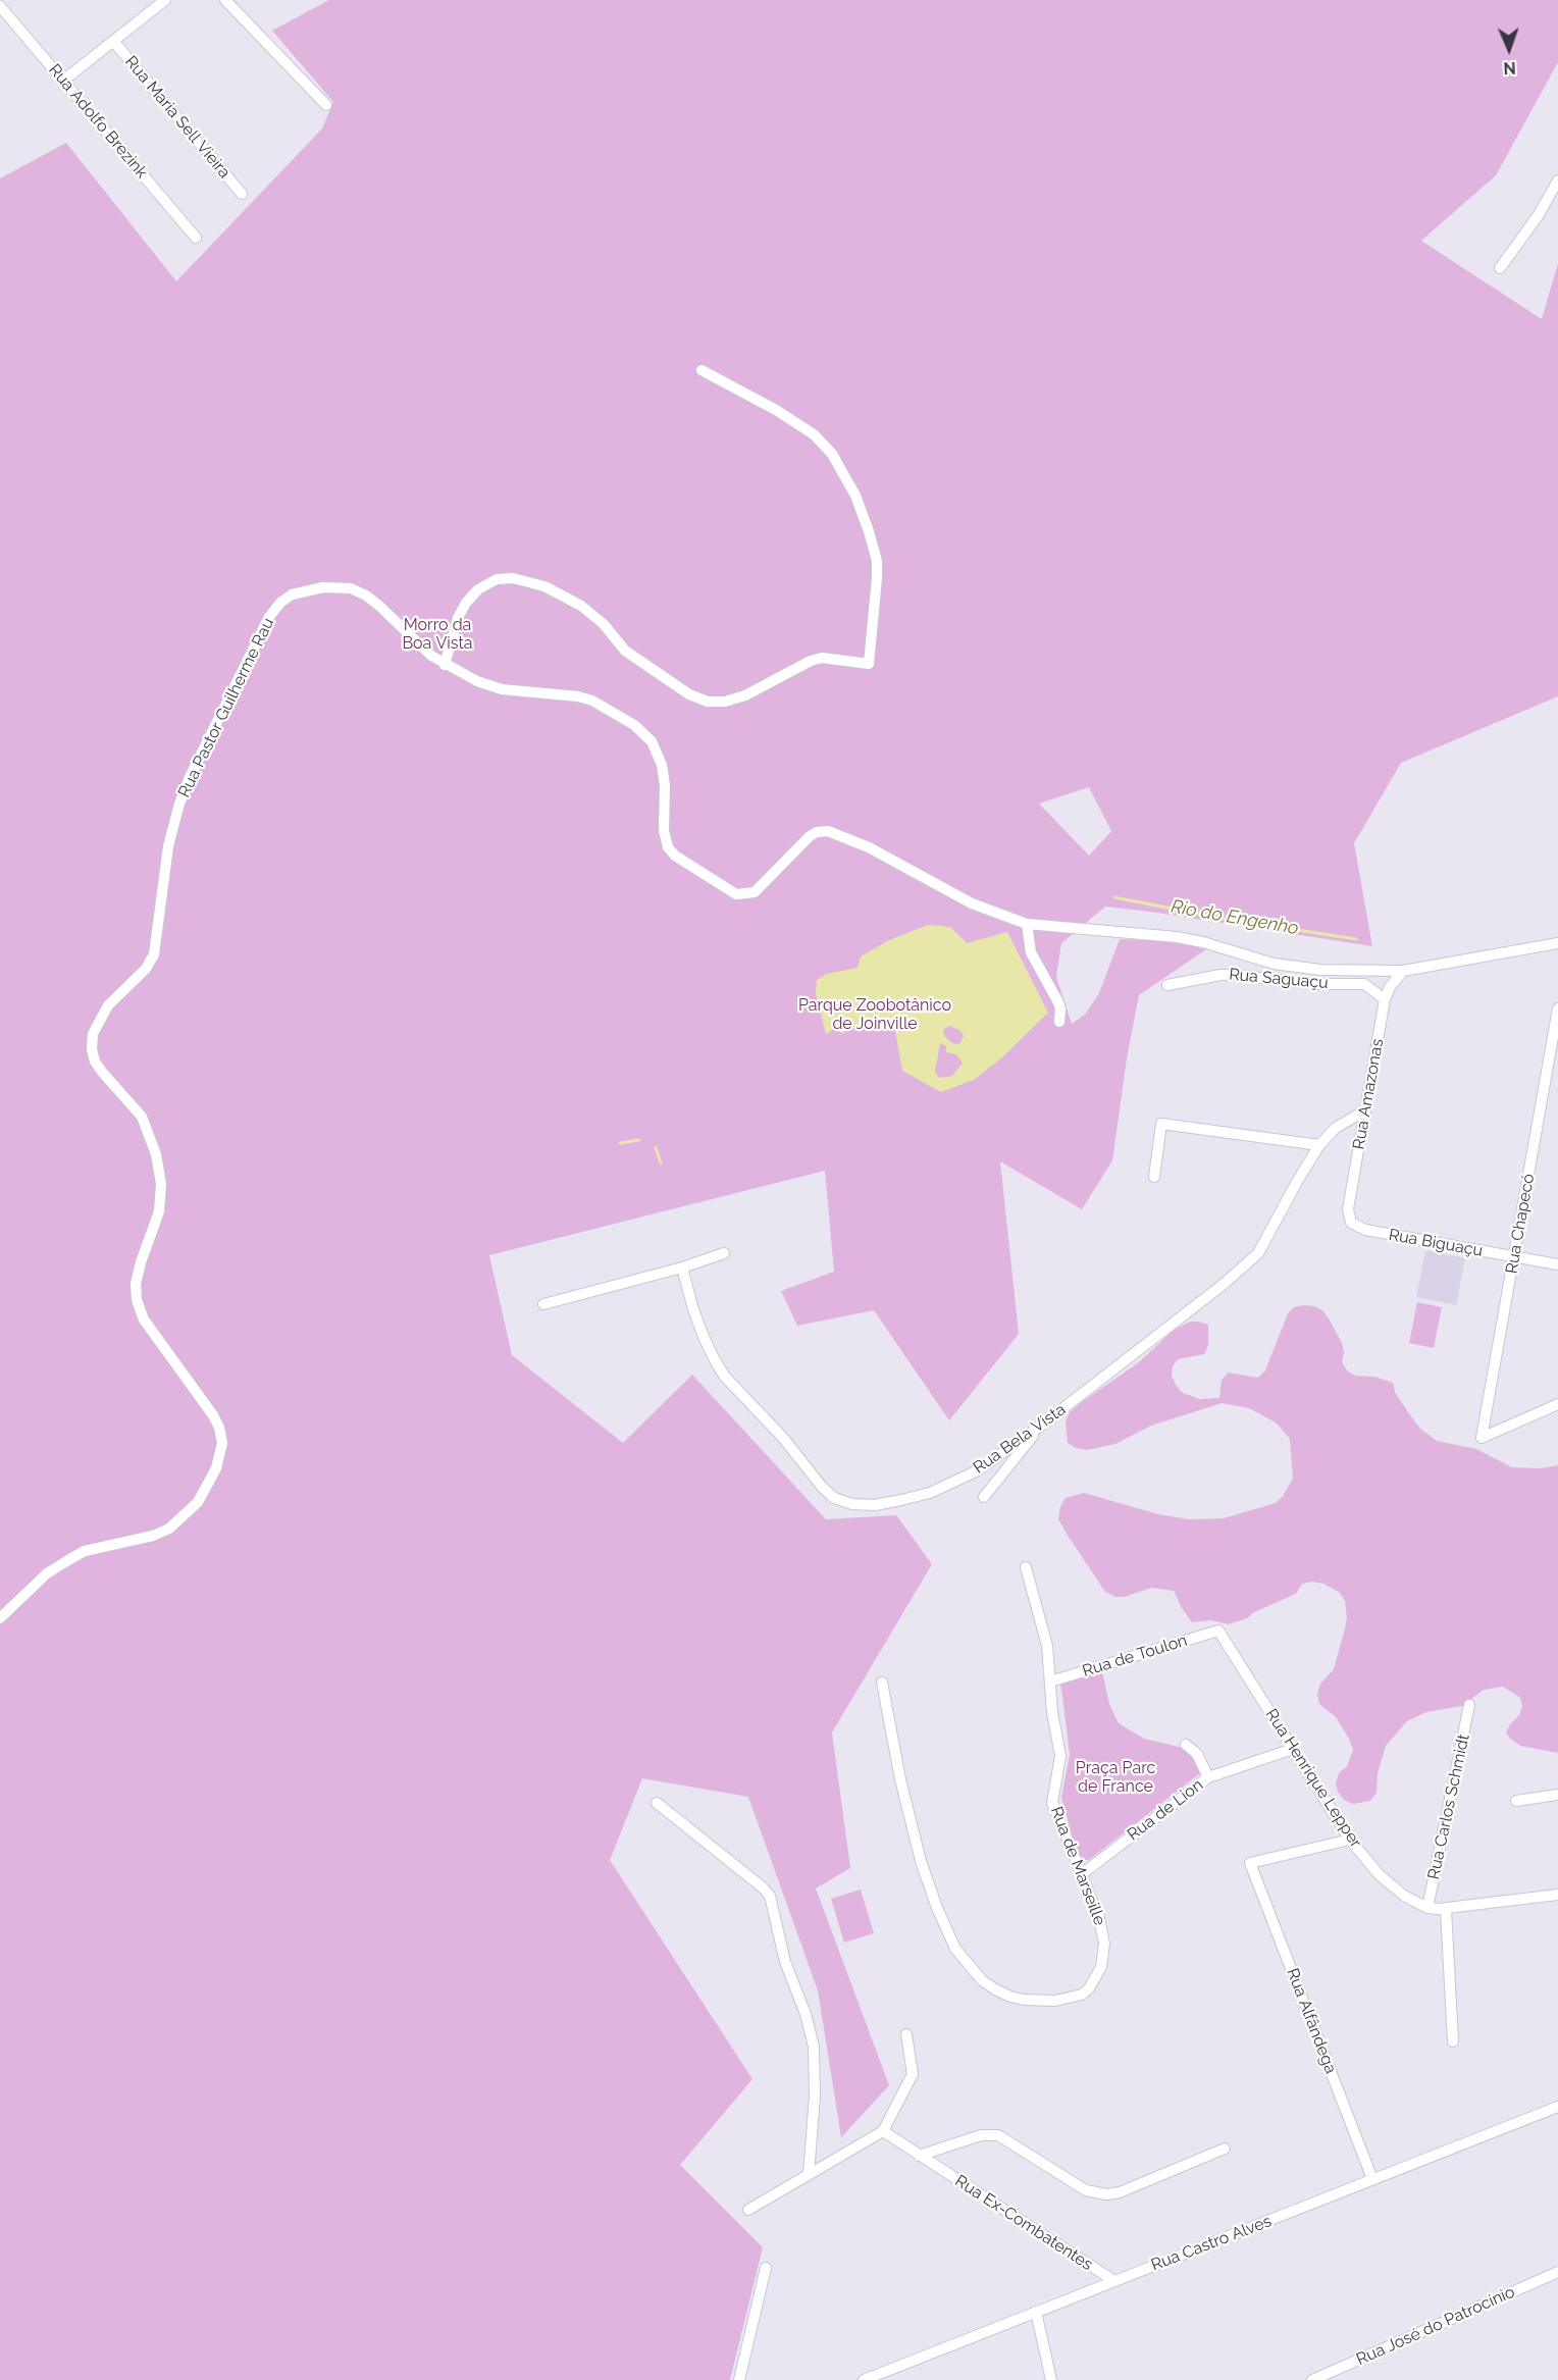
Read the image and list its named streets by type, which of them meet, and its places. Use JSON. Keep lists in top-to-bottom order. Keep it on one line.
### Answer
{"streets":{"street":["Rua Maria Sell Vieira","Rua Adolfo Brezink","Rua Pastor Guilherme Rau","Rua Saguaçu","Rua Amazonas","Rua Chapecó","Rua Biguaçu","Rua Bela Vista","Rua de Toulon","Rua Henrique Lepper","Rua Carlos Schmidt","Rua de Lion","Rua de Marseille","Rua Alfândega","Rua Ex-Combatentes","Rua Castro Alves","Rua José do Patrocínio"]},"crossings":[["Rua Pastor Guilherme Rau","Rua Amazonas"],["Rua Saguaçu","Rua Amazonas"],["Rua Amazonas","Rua Biguaçu"],["Rua Amazonas","Rua Bela Vista"],["Rua Chapecó","Rua Biguaçu"],["Rua de Toulon","Rua Henrique Lepper"],["Rua de Toulon","Rua de Marseille"],["Rua Henrique Lepper","Rua Carlos Schmidt"],["Rua Henrique Lepper","Rua de Lion"],["Rua Henrique Lepper","Rua Alfândega"],["Rua de Lion","Rua de Marseille"],["Rua Alfândega","Rua Castro Alves"],["Rua Ex-Combatentes","Rua Castro Alves"]],"water":["Rio do Engenho"],"parks":["Morro da Boa Vista","Parque Zoobotânico de Joinville","Praça Parc de France"],"north":"bottom"}
